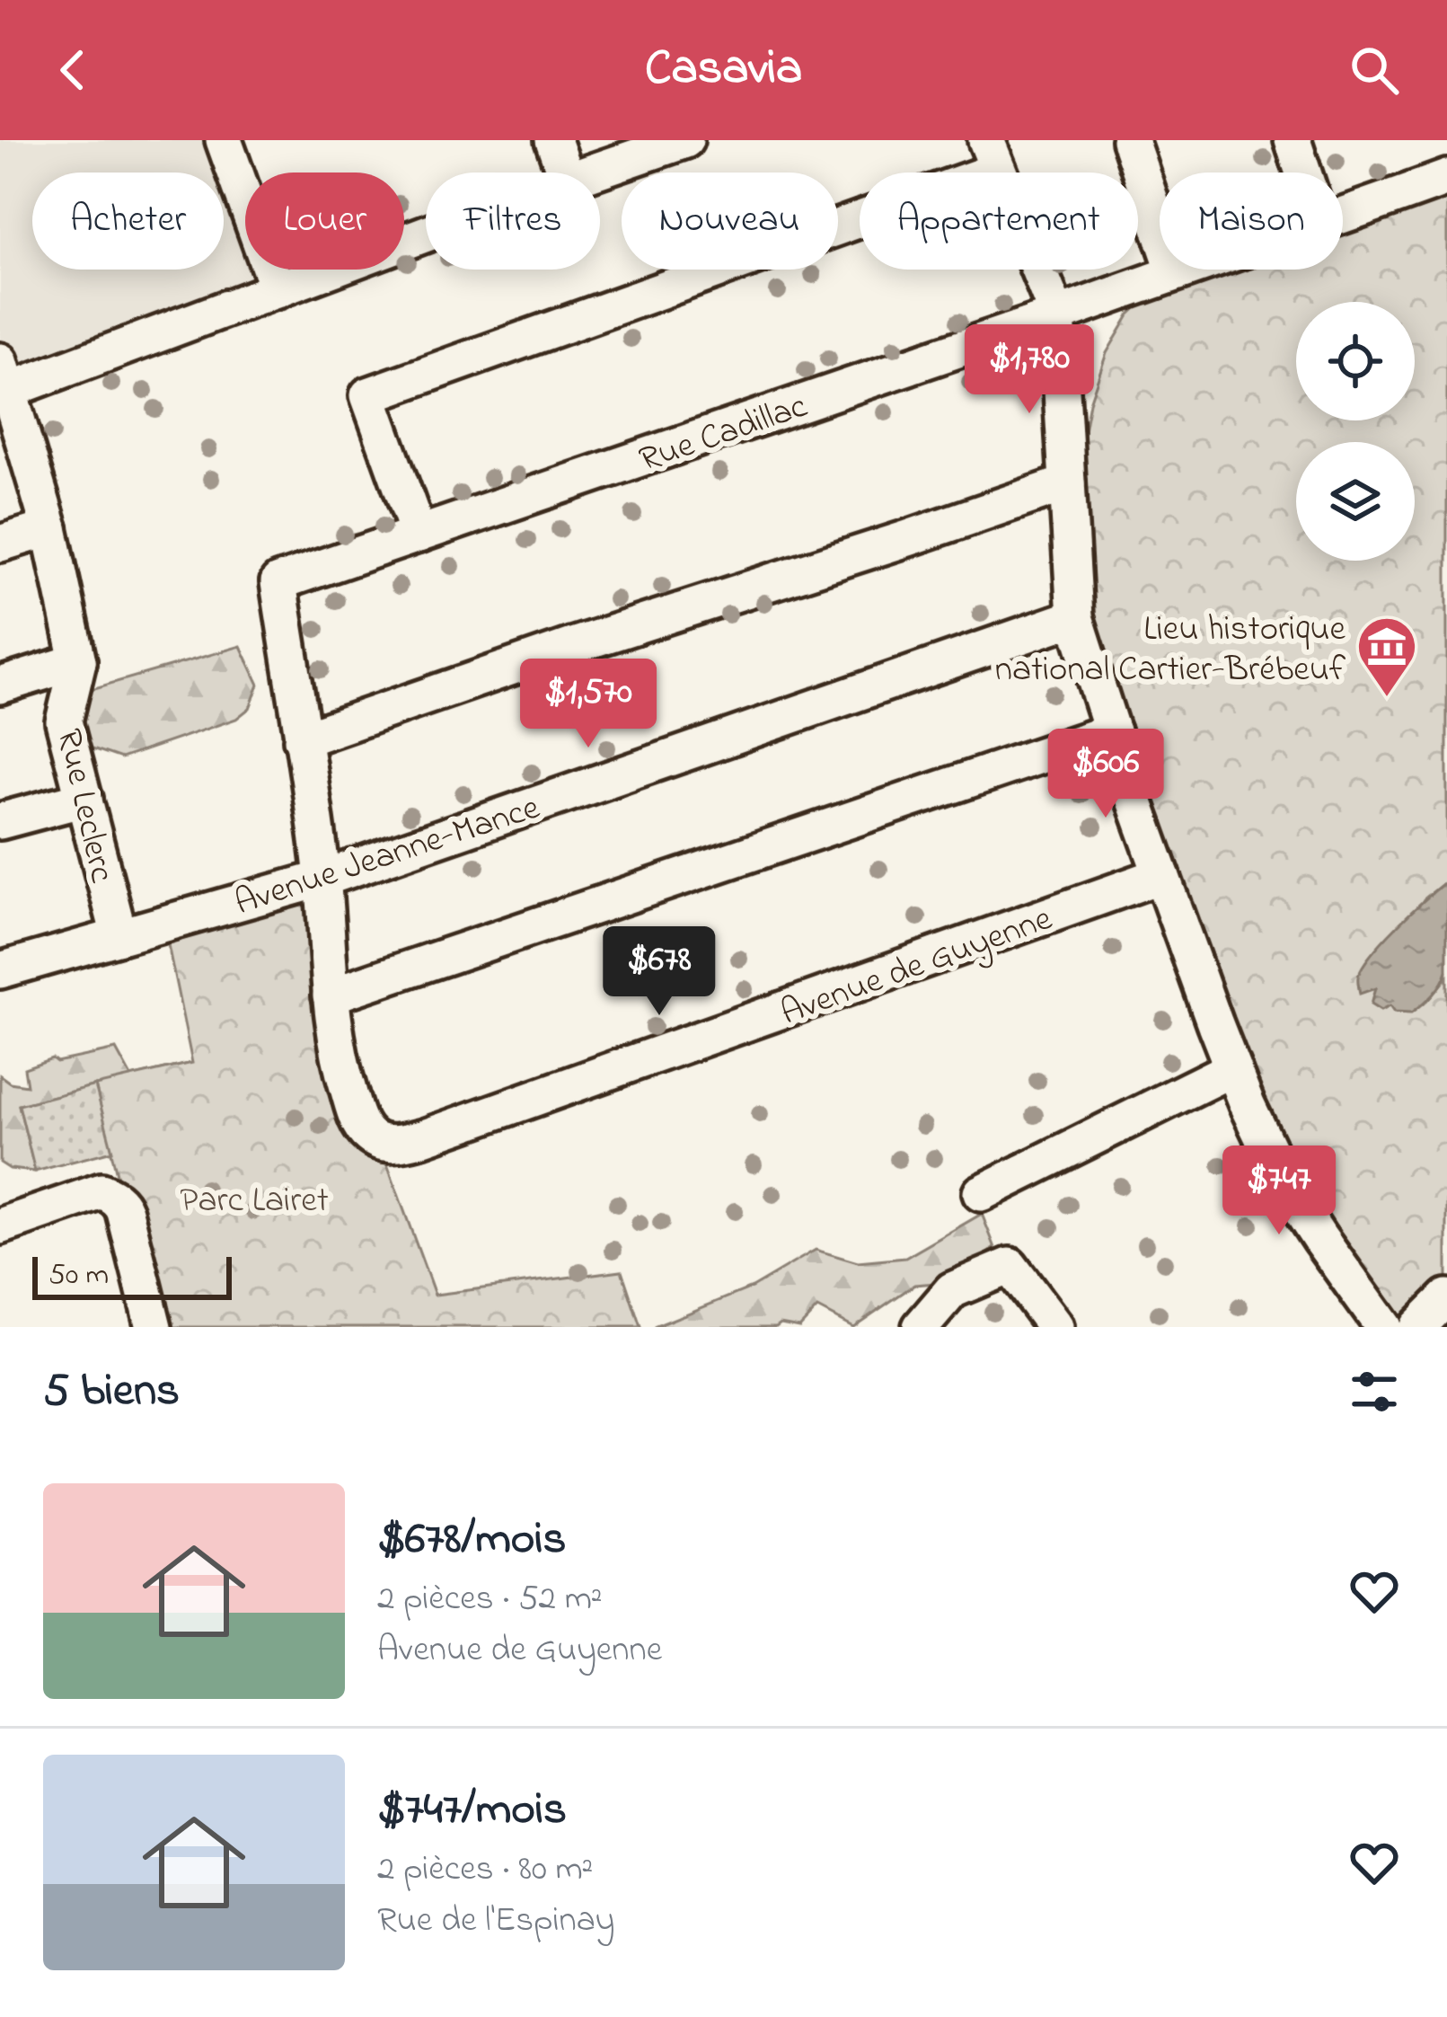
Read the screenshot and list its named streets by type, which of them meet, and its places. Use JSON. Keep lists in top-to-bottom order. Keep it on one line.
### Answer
{"streets":{"street":["Rue Cadillac","Rue Leclerc","Avenue Jeanne-Mance","Avenue de Guyenne"]},"crossings":[["Rue Cadillac","Avenue Jeanne-Mance"],["Rue Cadillac","Avenue de Guyenne"],["Rue Leclerc","Avenue Jeanne-Mance"],["Avenue Jeanne-Mance","Avenue de Guyenne"]],"parks":["Parc Lairet"],"places":{"museum":["Lieu historique national Cartier-Brébeuf"]},"scale_bar":"50 m","page":{"header":"Casavia","chip":["Acheter","Louer","Filtres","Nouveau","Appartement","Maison"],"price":["$1,780","$1,570","$606","$678","$747"],"scale":"50 m","heading":"5 biens","list":[{"name":"$678/mois","note":"2 pièces · 52 m² · Avenue de Guyenne"},{"name":"$747/mois","note":"2 pièces · 80 m² · Rue de l'Espinay"}]}}
